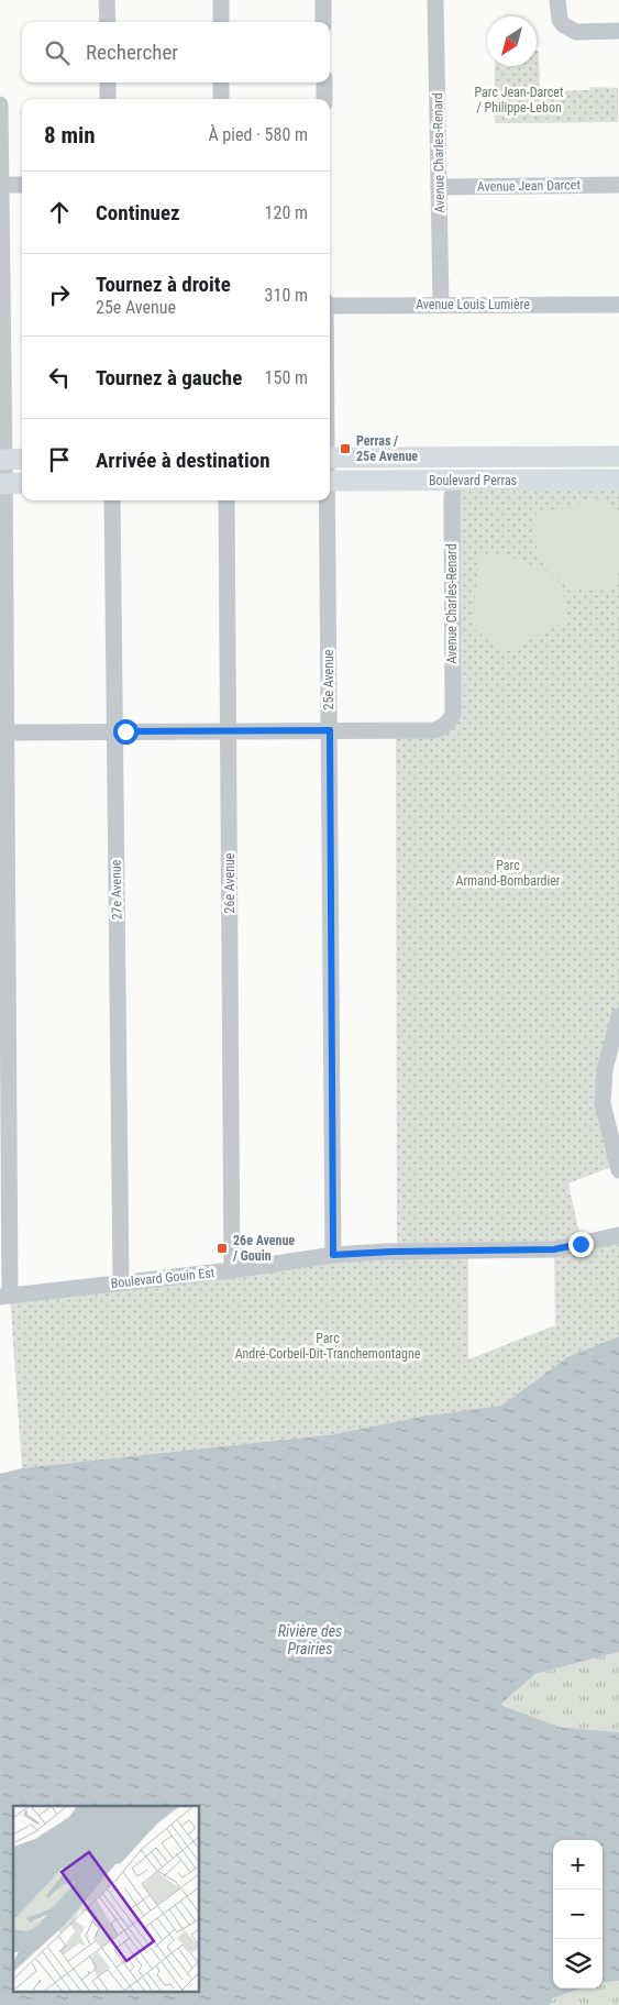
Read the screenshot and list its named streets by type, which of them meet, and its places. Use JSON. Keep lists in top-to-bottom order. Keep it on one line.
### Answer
{"streets":{"main road":["Boulevard Perras"],"street":["Avenue Charles-Renard","Avenue Jean Darcet","Avenue Louis Lumière","25e Avenue","26e Avenue","27e Avenue","Boulevard Gouin Est"]},"crossings":[["Avenue Charles-Renard","Avenue Jean Darcet"],["Avenue Charles-Renard","Avenue Louis Lumière"],["Avenue Charles-Renard","Boulevard Perras"],["Avenue Charles-Renard","25e Avenue"],["25e Avenue","Boulevard Gouin Est"],["26e Avenue","Boulevard Gouin Est"],["27e Avenue","Boulevard Gouin Est"]],"water":["Rivière des Prairies"],"parks":["Parc Jean-Darcet / Philippe-Lebon","Parc Armand-Bombardier","Parc André-Corbeil-Dit-Tranchemontagne"],"places":{"transit":["Perras / 25e Avenue","26e Avenue / Gouin"]},"north":"bottom left","page":{"search":"Rechercher","heading":["8 min","À pied · 580 m"],"list":[["Continuez","120 m"],["Tournez à droite","25e Avenue","310 m"],["Tournez à gauche","150 m"],"Arrivée à destination"],"map_buttons":["+","−"]}}
